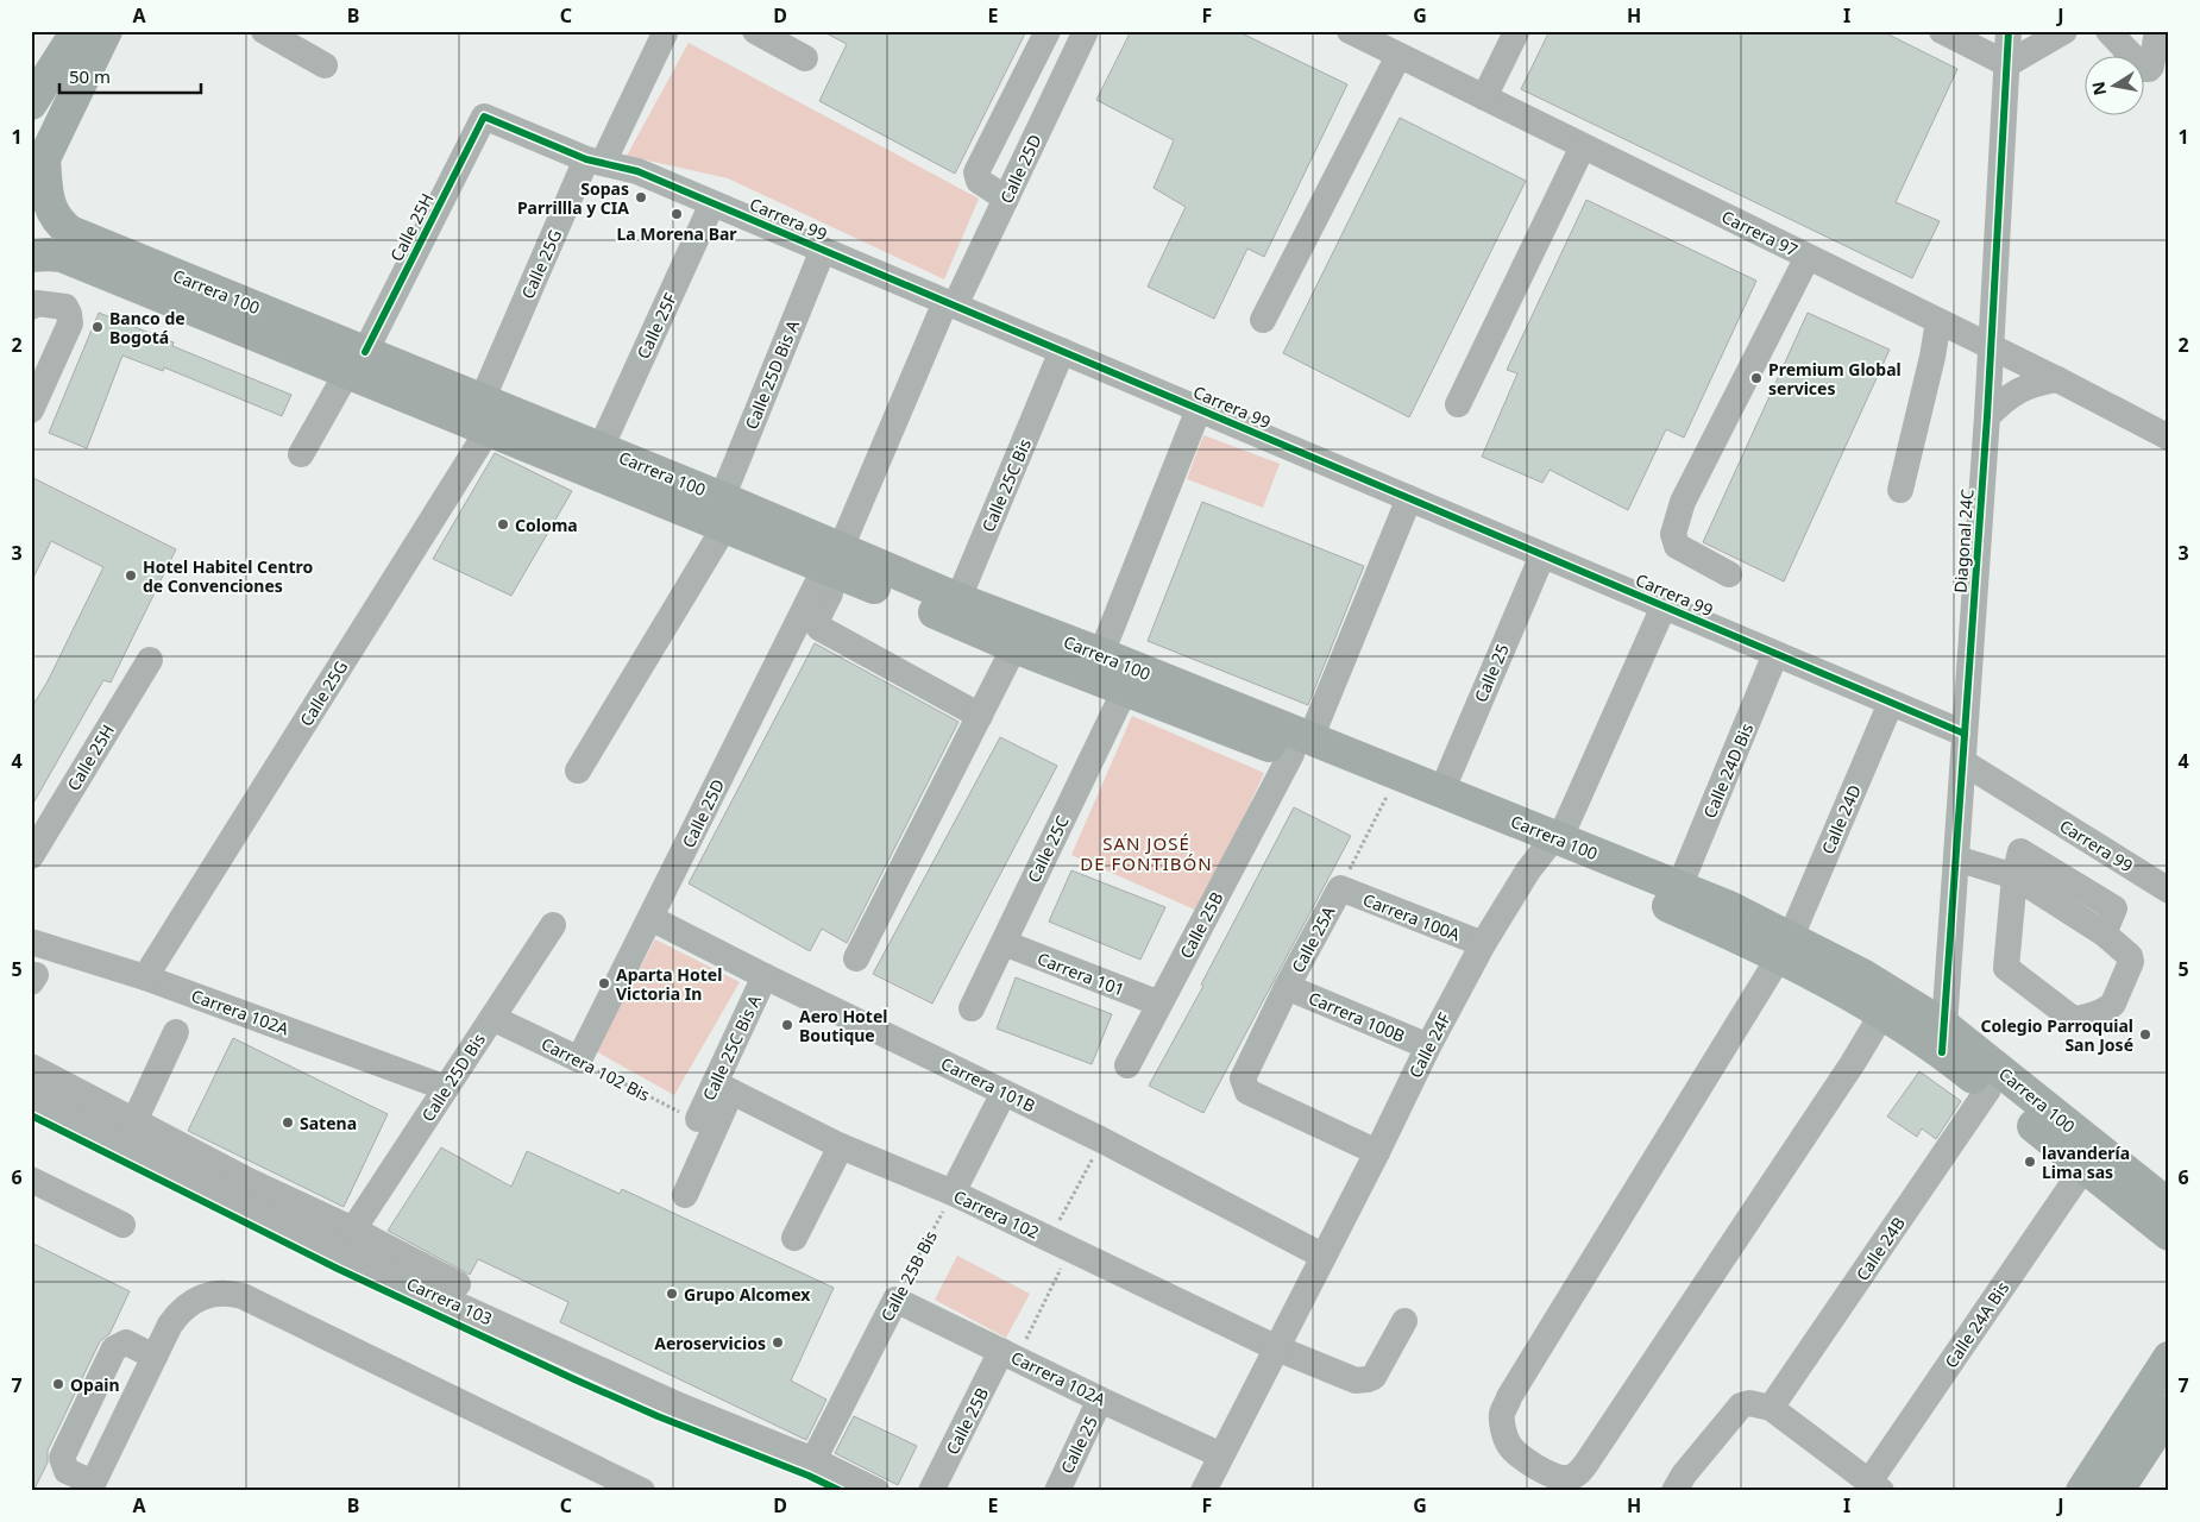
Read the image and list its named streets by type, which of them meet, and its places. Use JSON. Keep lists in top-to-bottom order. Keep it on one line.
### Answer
{"streets":{"main road":["Carrera 100"],"street":["Calle 25D","Carrera 99","Calle 25H","Carrera 97","Calle 25G","Calle 25F","Calle 25D Bis A","Calle 25C Bis","Diagonal 24C","Calle 25","Calle 24D Bis","Calle 24D","Calle 25C","Carrera 100A","Calle 25B","Calle 25A","Carrera 101","Carrera 102A","Carrera 100B","Calle 24F","Calle 25C Bis A","Carrera 102 Bis","Calle 25D Bis","Carrera 101B","Carrera 102","Calle 24B","Calle 25B Bis","Carrera 103","Calle 24A Bis"]},"crossings":[["Calle 25D","Carrera 99"],["Calle 25D","Carrera 100"],["Calle 25D","Carrera 102 Bis"],["Calle 25D","Carrera 101B"],["Carrera 99","Calle 25H"],["Carrera 99","Calle 25G"],["Carrera 99","Calle 25F"],["Carrera 99","Calle 25D Bis A"],["Carrera 99","Calle 25C Bis"],["Carrera 99","Diagonal 24C"],["Carrera 99","Calle 25"],["Carrera 99","Calle 24D Bis"],["Carrera 99","Calle 24D"],["Carrera 99","Calle 25B"],["Carrera 99","Calle 24F"],["Calle 25H","Carrera 100"],["Carrera 97","Diagonal 24C"],["Calle 25G","Carrera 100"],["Calle 25G","Carrera 102A"],["Carrera 100","Calle 25F"],["Carrera 100","Calle 25D Bis A"],["Carrera 100","Calle 25C Bis"],["Carrera 100","Diagonal 24C"],["Carrera 100","Calle 25"],["Carrera 100","Calle 24D Bis"],["Carrera 100","Calle 24D"],["Carrera 100","Calle 25C"],["Carrera 100","Calle 25B"],["Carrera 100","Calle 25A"],["Carrera 100","Calle 24F"],["Carrera 100","Calle 24B"],["Carrera 100","Calle 24A Bis"],["Calle 25","Carrera 102A"],["Calle 25C","Carrera 101"],["Carrera 100A","Calle 25A"],["Carrera 100A","Calle 24F"],["Calle 25B","Carrera 101"],["Calle 25B","Carrera 102A"],["Calle 25A","Carrera 100B"],["Calle 25A","Calle 24F"],["Carrera 102A","Calle 24F"],["Carrera 102A","Calle 25D Bis"],["Carrera 102A","Calle 25B Bis"],["Carrera 100B","Calle 24F"],["Calle 24F","Carrera 101B"],["Calle 24F","Carrera 102"],["Calle 25C Bis A","Carrera 102 Bis"],["Calle 25C Bis A","Carrera 101B"],["Calle 25C Bis A","Carrera 102"],["Carrera 102 Bis","Calle 25D Bis"],["Carrera 102","Calle 25B Bis"],["Calle 25B Bis","Carrera 103"]],"districts":["SAN JOSÉ DE FONTIBÓN"],"places":["Sopas Parrillla y CIA","La Morena Bar","Banco de Bogotá","Premium Global services","Coloma","Hotel Habitel Centro de Convenciones","Aparta Hotel Victoria In","Aero Hotel Boutique","Colegio Parroquial San José","Satena","lavandería Lima sas","Grupo Alcomex","Aeroservicios","Opain"],"scale_bar":"50 m","north":"left","grid":{"columns":["A","B","C","D","E","F","G","H","I","J"],"rows":["1","2","3","4","5","6","7"]}}
